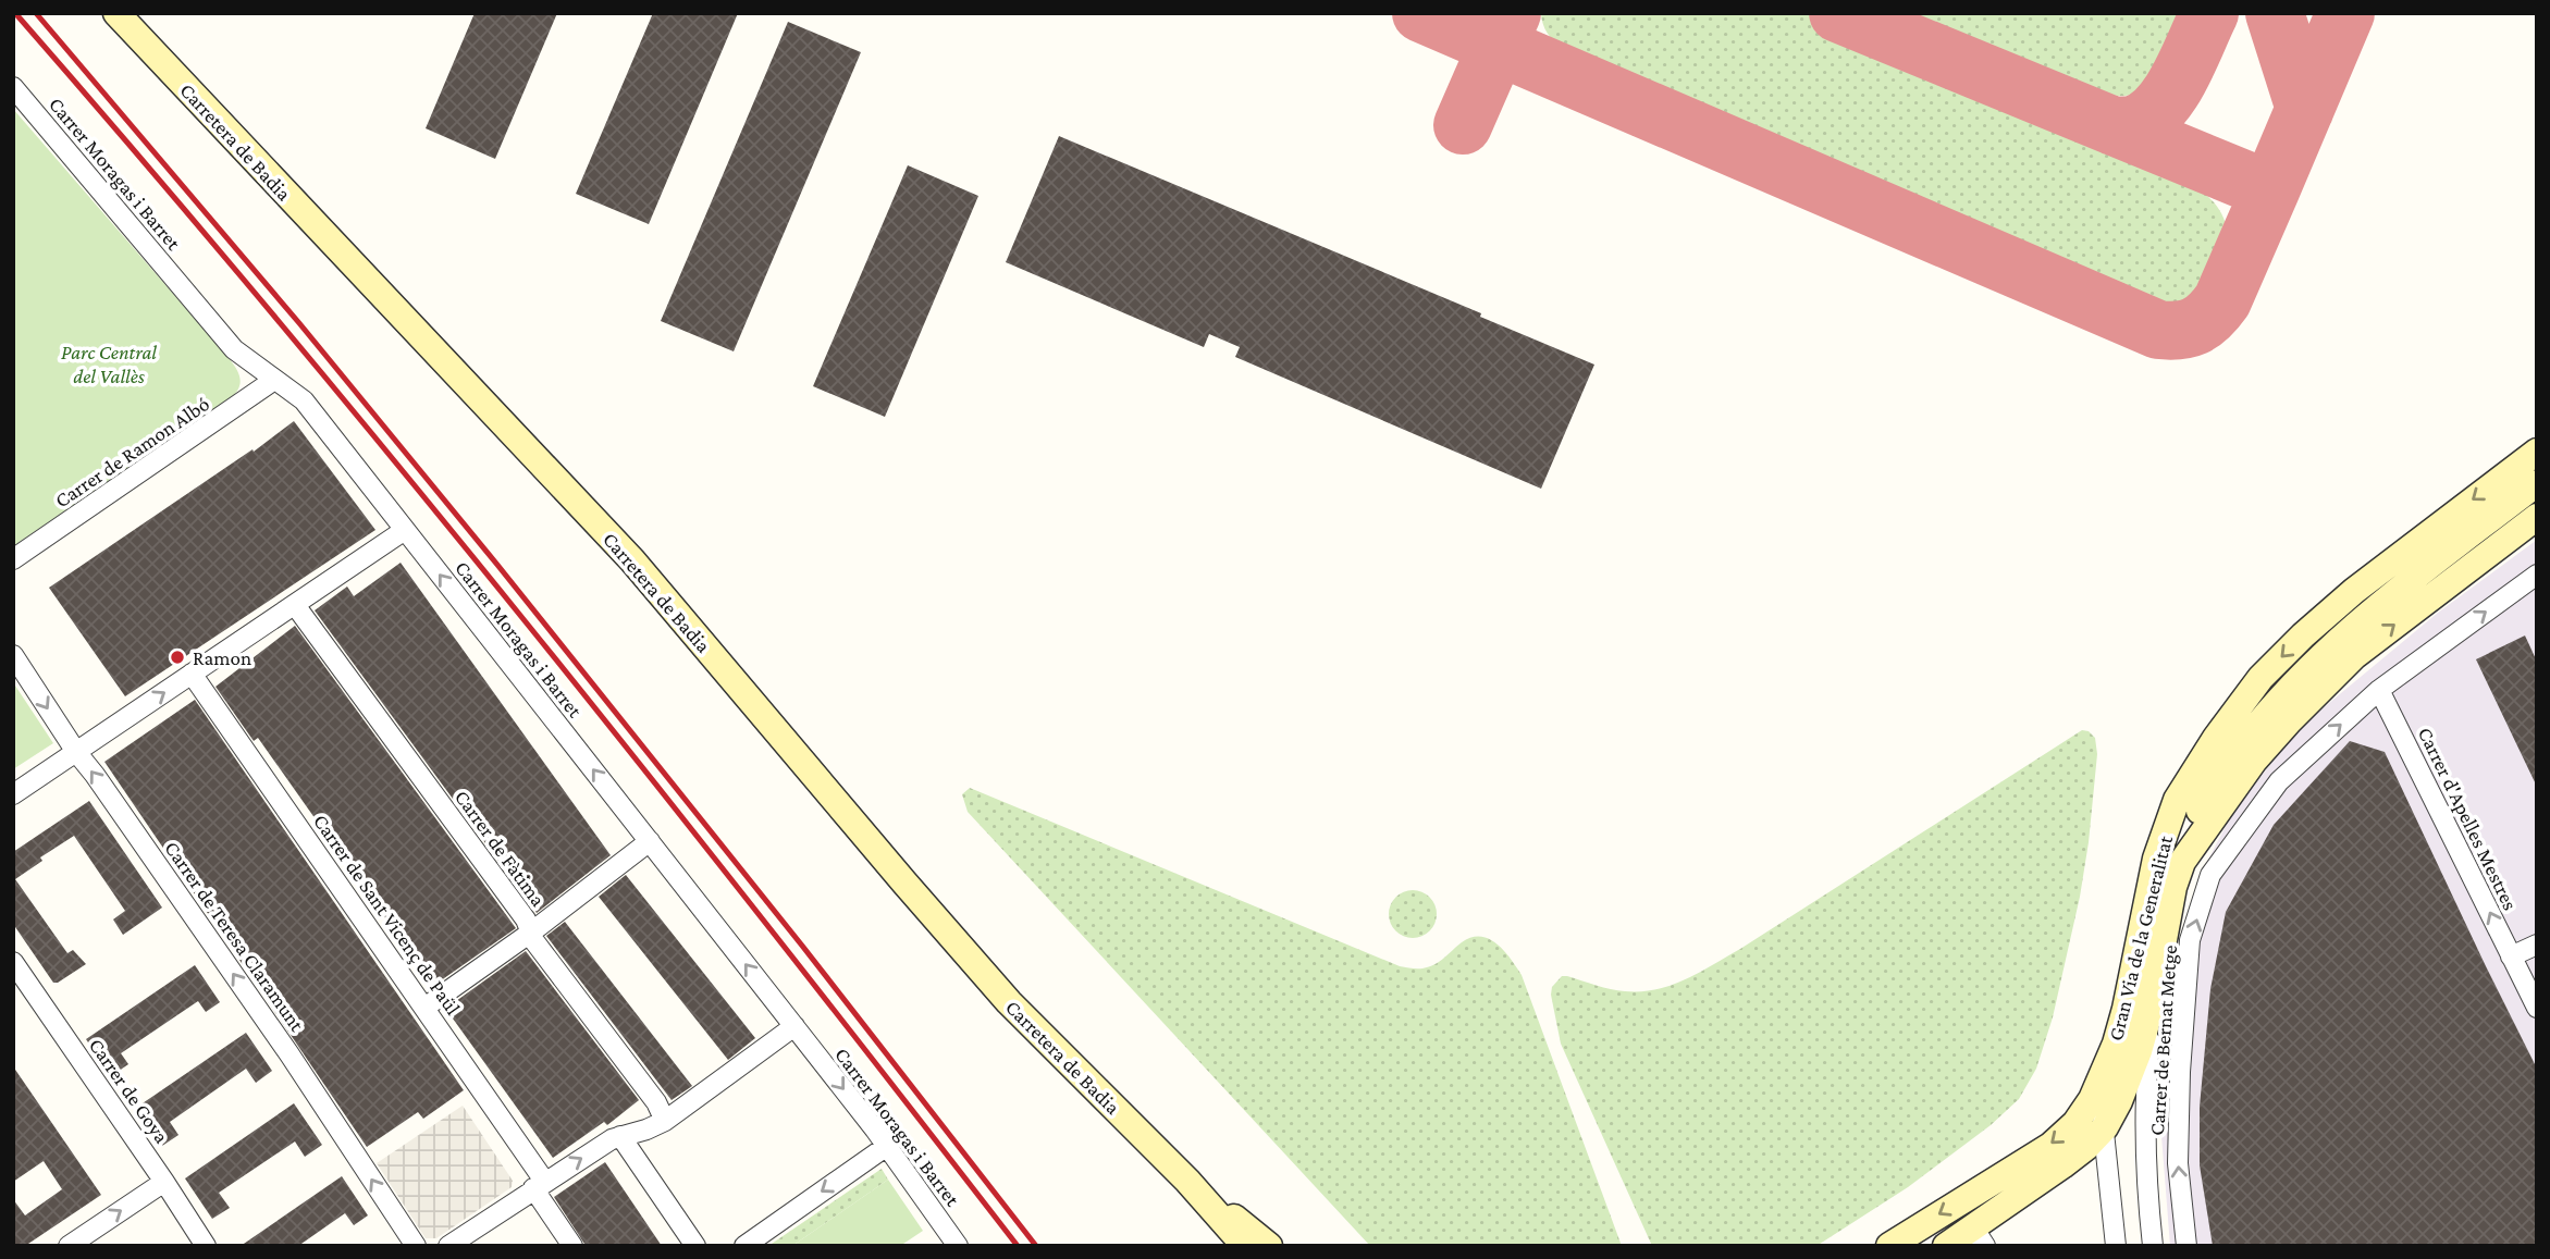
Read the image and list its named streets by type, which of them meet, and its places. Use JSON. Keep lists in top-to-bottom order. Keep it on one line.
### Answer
{"streets":{"street":["Carretera de Badia","Carrer Moragas i Barret","Carrer de Ramon Albó","Carrer d'Apelles Mestres","Carrer de Fàtima","Carrer de Sant Vicenç de Paül","Carrer de Teresa Claramunt","Gran Via de la Generalitat","Carrer de Bernat Metge","Carrer de Goya"]},"crossings":[["Carrer Moragas i Barret","Carrer de Ramon Albó"],["Carrer d'Apelles Mestres","Carrer de Bernat Metge"],["Gran Via de la Generalitat","Carrer de Bernat Metge"]],"one_way":["Carrer d'Apelles Mestres"],"parks":["Parc Central del Vallès"],"places":["Ramon"]}
